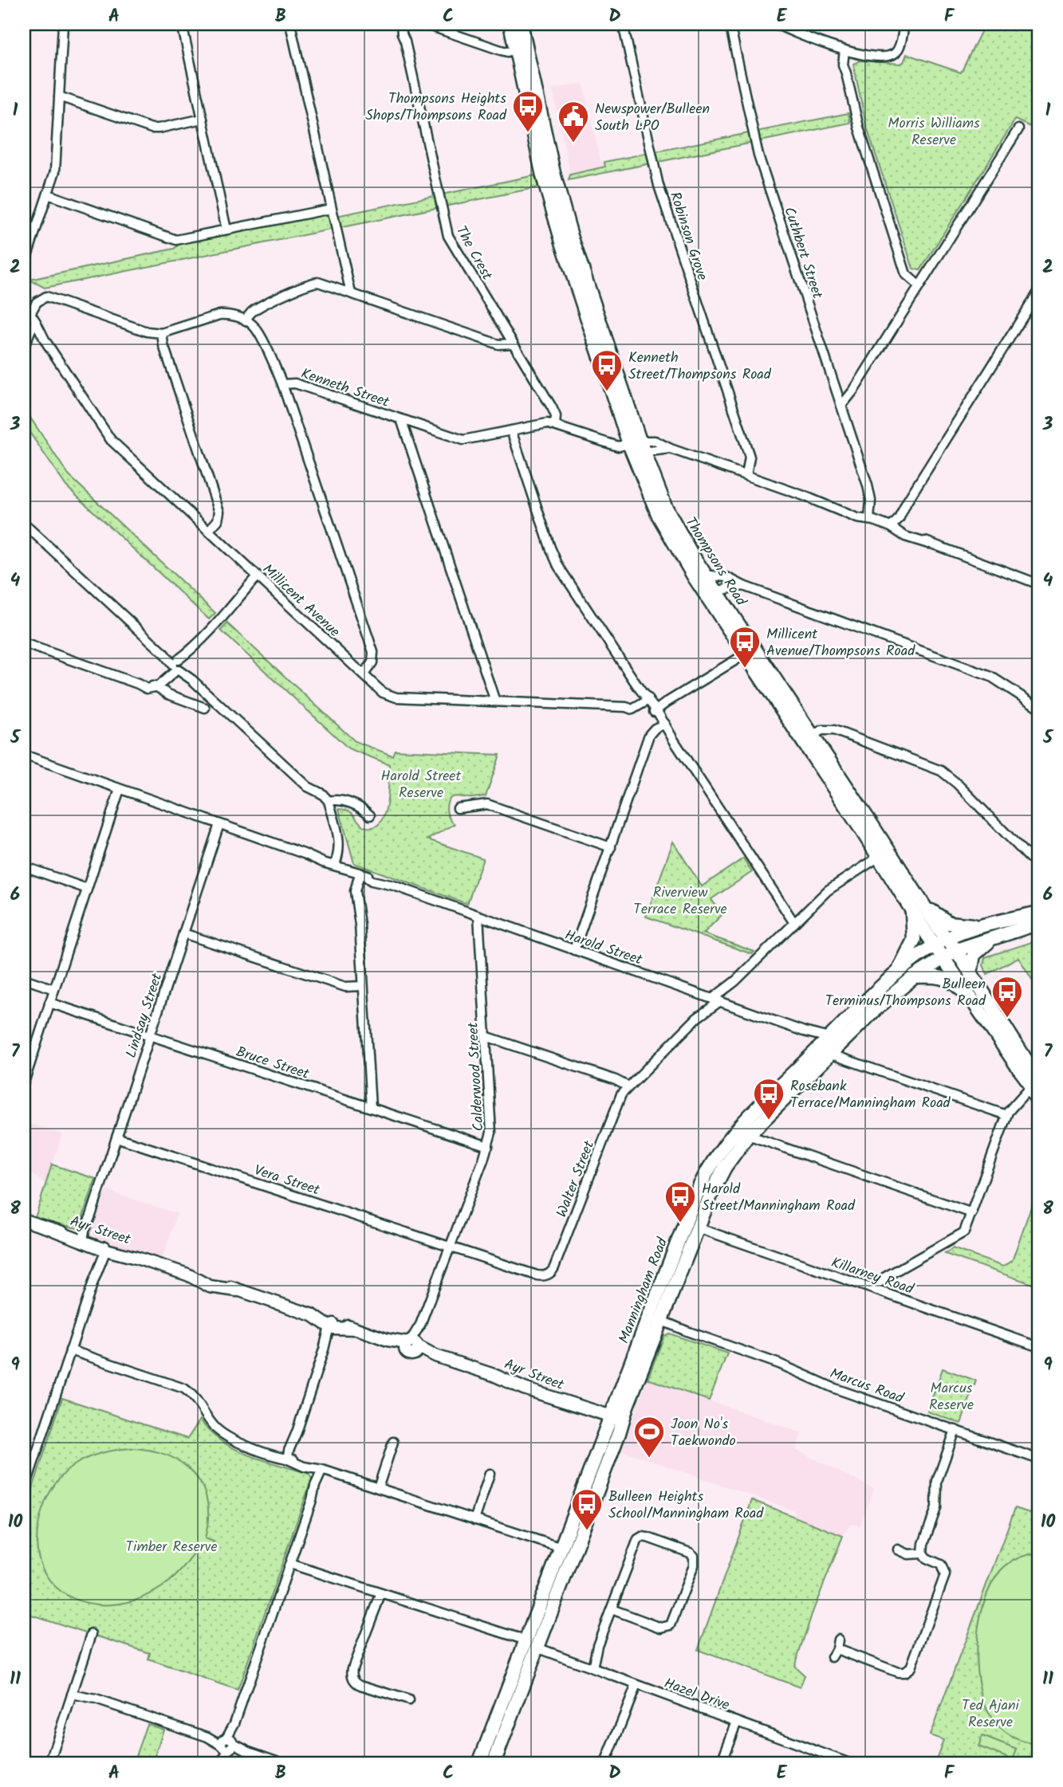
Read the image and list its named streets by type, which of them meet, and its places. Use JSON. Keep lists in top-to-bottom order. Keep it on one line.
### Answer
{"streets":{"main road":["Thompsons Road","Manningham Road"],"street":["Robinson Grove","The Crest","Cuthbert Street","Kenneth Street","Millicent Avenue","Harold Street","Lindsay Street","Bruce Street","Calderwood Street","Walter Street","Vera Street","Ayr Street","Killarney Road","Marcus Road","Hazel Drive"]},"crossings":[["The Crest","Kenneth Street"],["Kenneth Street","Thompsons Road"],["Thompsons Road","Manningham Road"],["Harold Street","Lindsay Street"],["Harold Street","Calderwood Street"],["Harold Street","Walter Street"],["Harold Street","Manningham Road"],["Lindsay Street","Bruce Street"],["Lindsay Street","Vera Street"],["Lindsay Street","Ayr Street"],["Bruce Street","Calderwood Street"],["Calderwood Street","Walter Street"],["Calderwood Street","Vera Street"],["Calderwood Street","Ayr Street"],["Walter Street","Vera Street"],["Ayr Street","Manningham Road"],["Killarney Road","Manningham Road"],["Manningham Road","Marcus Road"],["Manningham Road","Hazel Drive"]],"parks":["Morris Williams Reserve","Harold Street Reserve","Riverview Terrace Reserve","Marcus Reserve","Timber Reserve","Ted Ajani Reserve"],"places":{"bus stop":["Thompsons Heights Shops/Thompsons Road","Kenneth Street/Thompsons Road","Millicent Avenue/Thompsons Road","Bulleen Terminus/Thompsons Road","Rosebank Terrace/Manningham Road","Harold Street/Manningham Road","Bulleen Heights School/Manningham Road"],"public building":["Newspower/Bulleen South LPO"],"sports":["Joon No's Taekwondo"]},"grid":{"columns":["A","B","C","D","E","F"],"rows":["1","2","3","4","5","6","7","8","9","10","11"]}}
